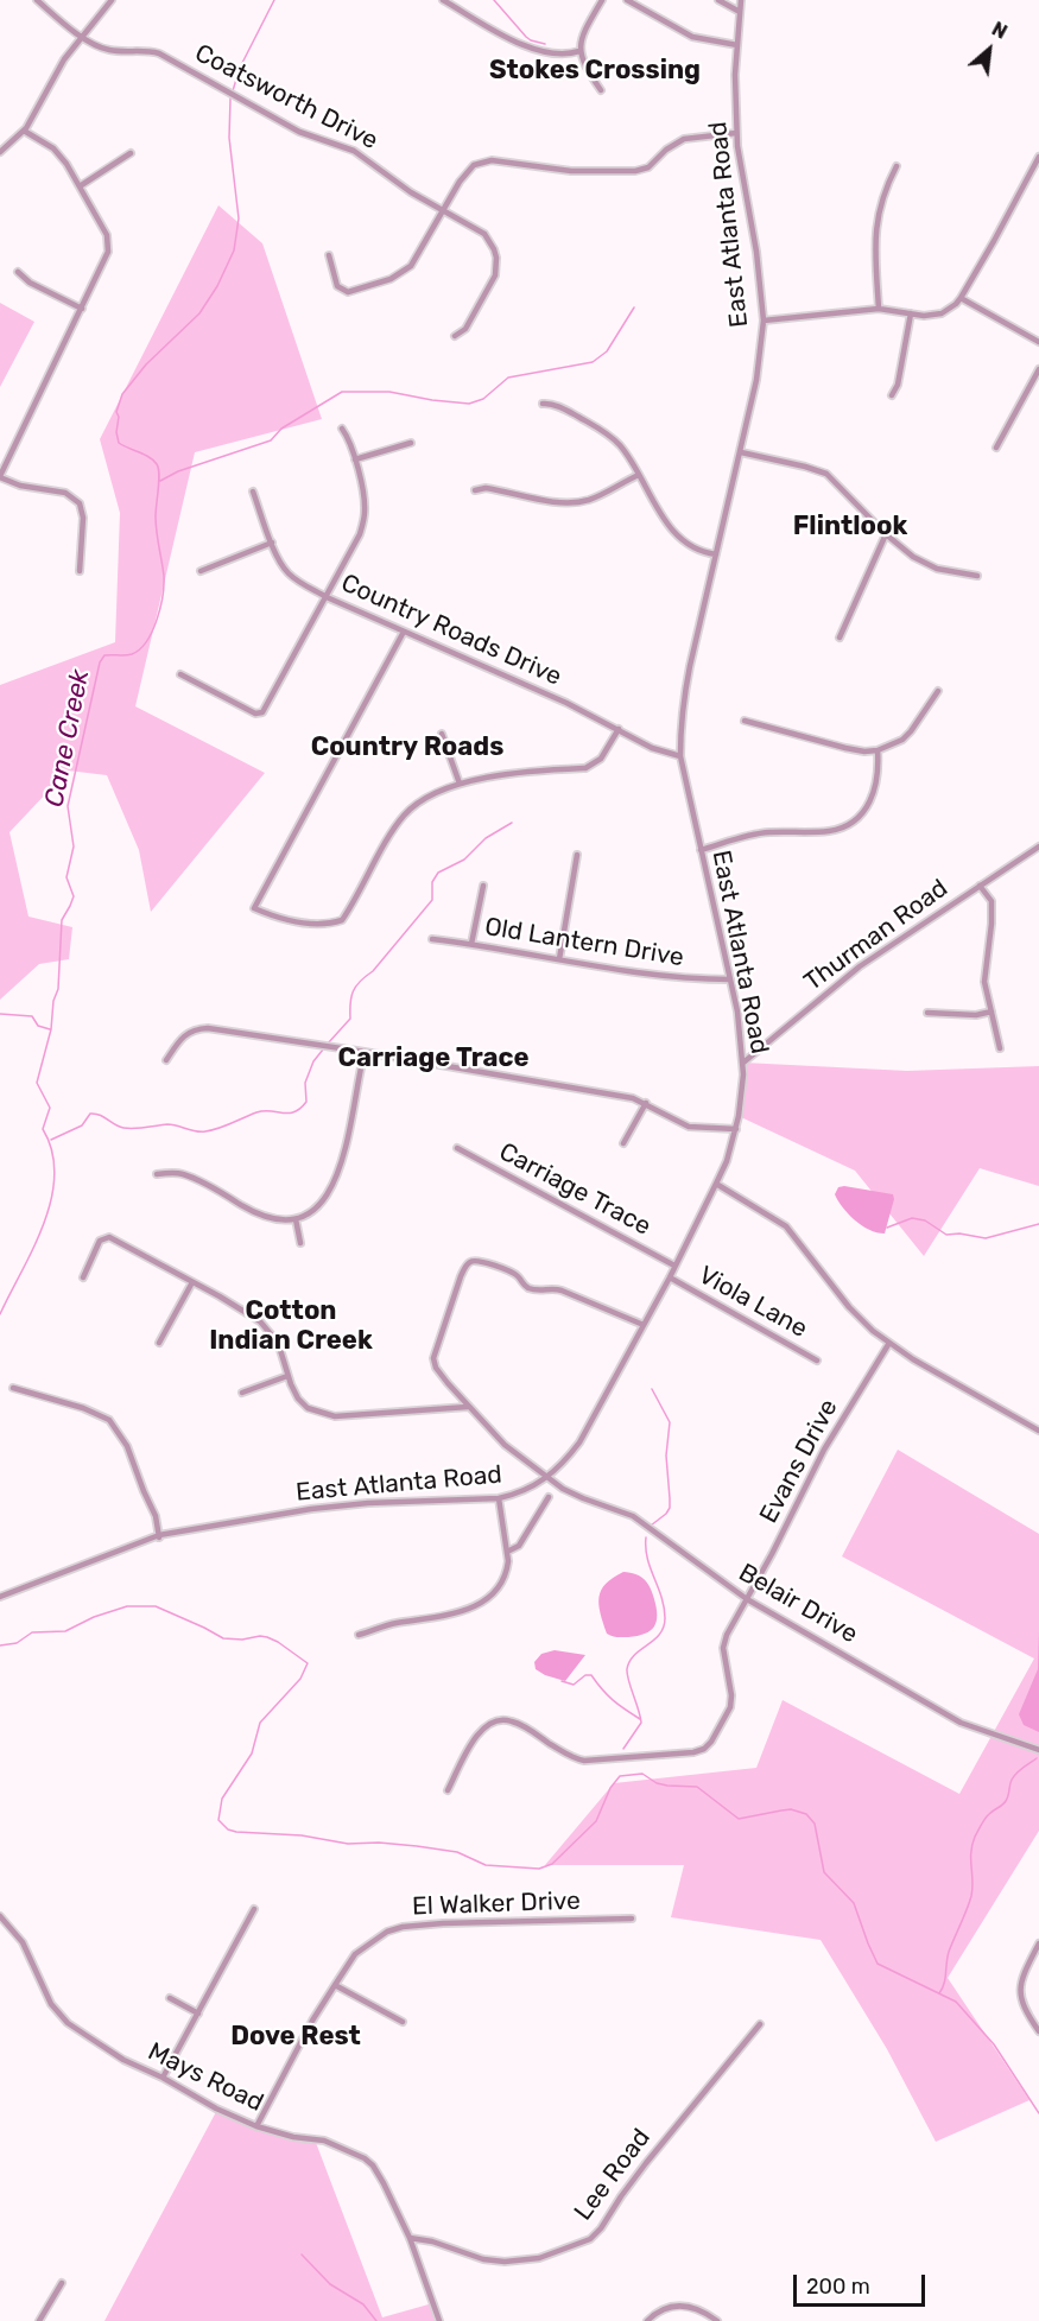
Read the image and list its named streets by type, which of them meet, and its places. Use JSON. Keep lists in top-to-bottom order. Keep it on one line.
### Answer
{"streets":{"street":["Coatsworth Drive","East Atlanta Road","Country Roads Drive","Thurman Road","Old Lantern Drive","Carriage Trace","Viola Lane","Evans Drive","Belair Drive","El Walker Drive","Mays Road","Lee Road"]},"crossings":[["East Atlanta Road","Country Roads Drive"],["East Atlanta Road","Thurman Road"],["East Atlanta Road","Old Lantern Drive"],["East Atlanta Road","Carriage Trace"],["East Atlanta Road","Viola Lane"],["East Atlanta Road","Belair Drive"],["Evans Drive","Belair Drive"],["El Walker Drive","Mays Road"],["Mays Road","Lee Road"]],"districts":["Stokes Crossing","Flintlook","Country Roads","Carriage Trace","Cotton Indian Creek","Dove Rest"],"water":["Cane Creek"],"scale_bar":"200 m","north":"top right"}
